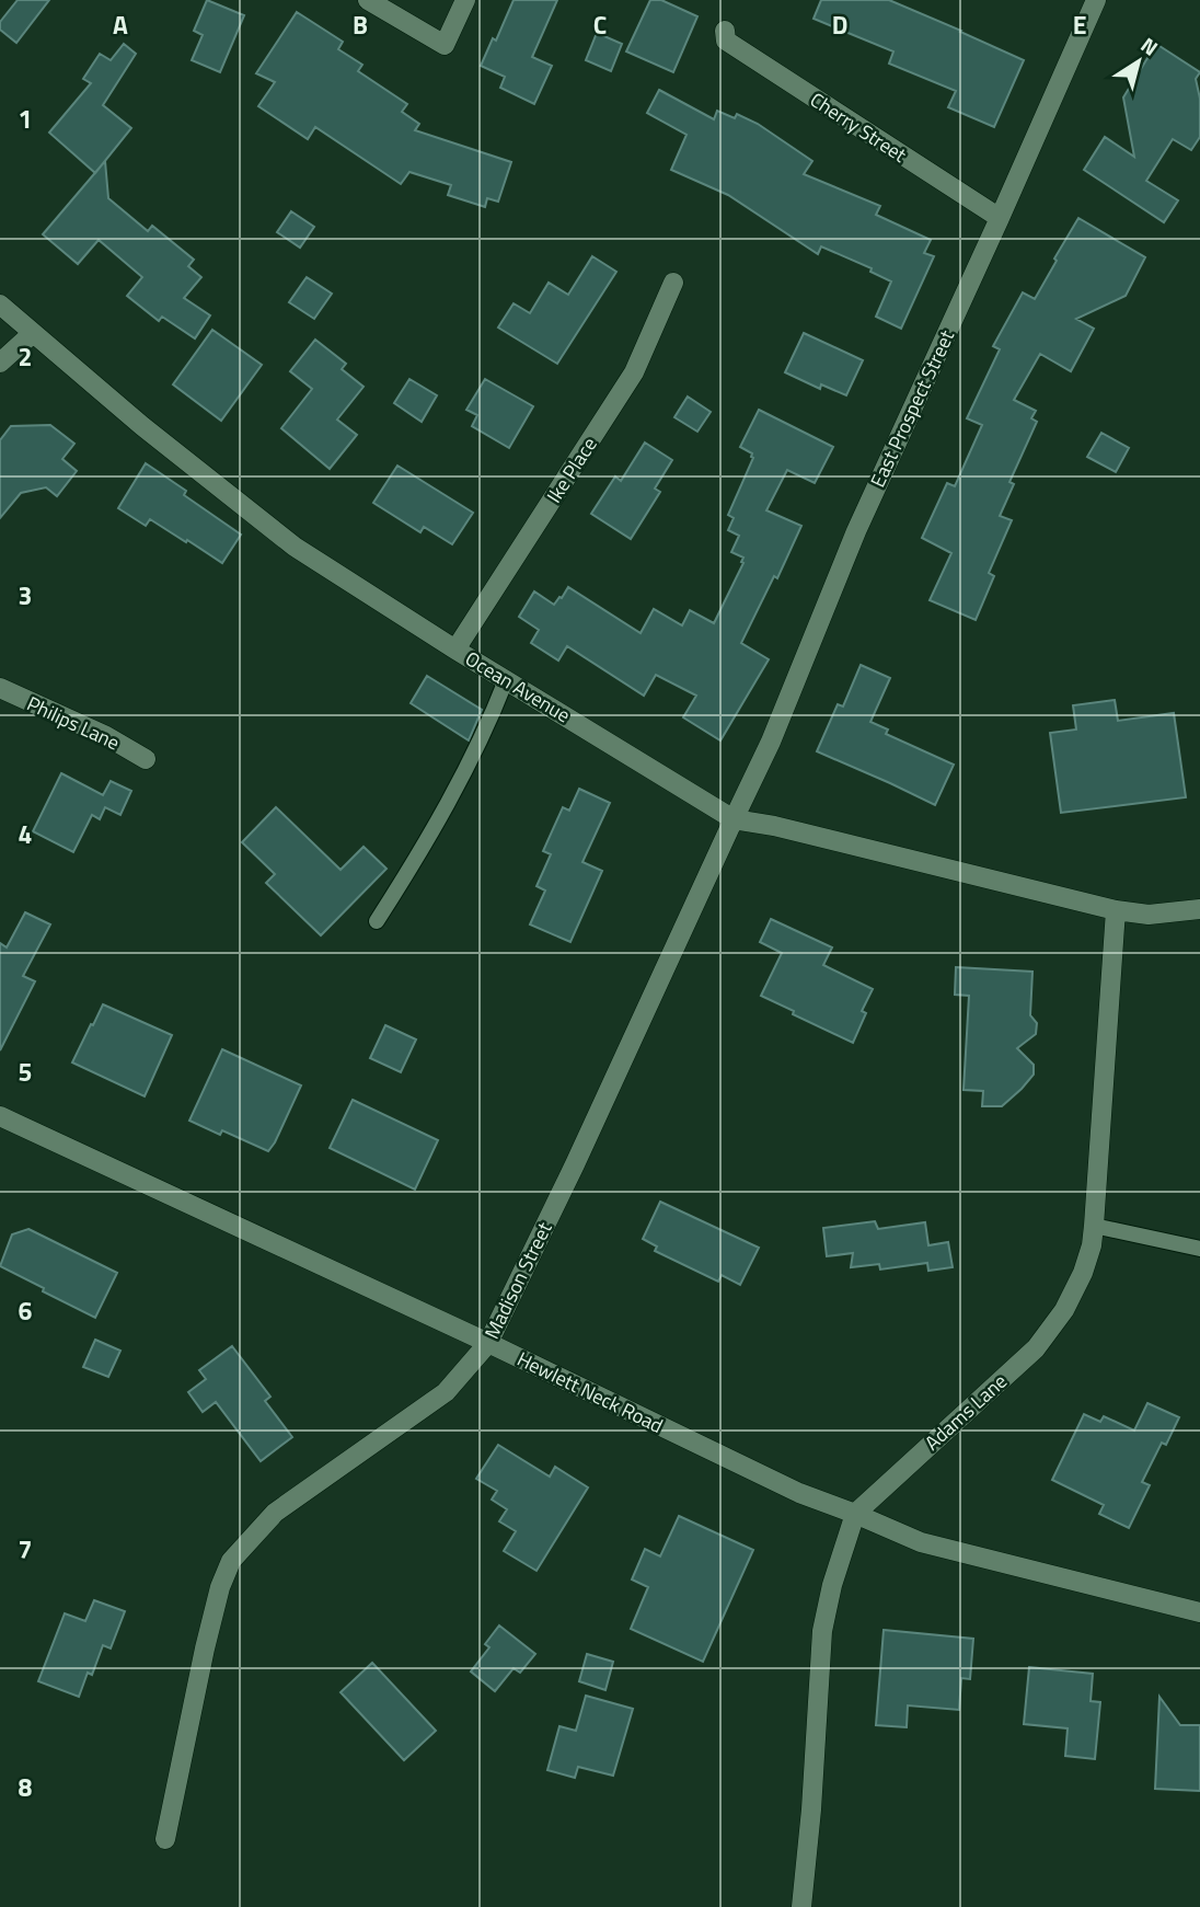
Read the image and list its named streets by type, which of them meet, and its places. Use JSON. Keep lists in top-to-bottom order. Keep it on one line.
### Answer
{"streets":{"street":["Cherry Street","East Prospect Street","Ike Place","Ocean Avenue","Philips Lane","Madison Street","Hewlett Neck Road","Adams Lane"]},"crossings":[["Cherry Street","East Prospect Street"],["East Prospect Street","Ocean Avenue"],["East Prospect Street","Madison Street"],["Ike Place","Ocean Avenue"],["Ocean Avenue","Madison Street"],["Ocean Avenue","Adams Lane"],["Madison Street","Hewlett Neck Road"],["Hewlett Neck Road","Adams Lane"]],"north":"top right","grid":{"columns":["A","B","C","D","E"],"rows":["1","2","3","4","5","6","7","8"]}}
